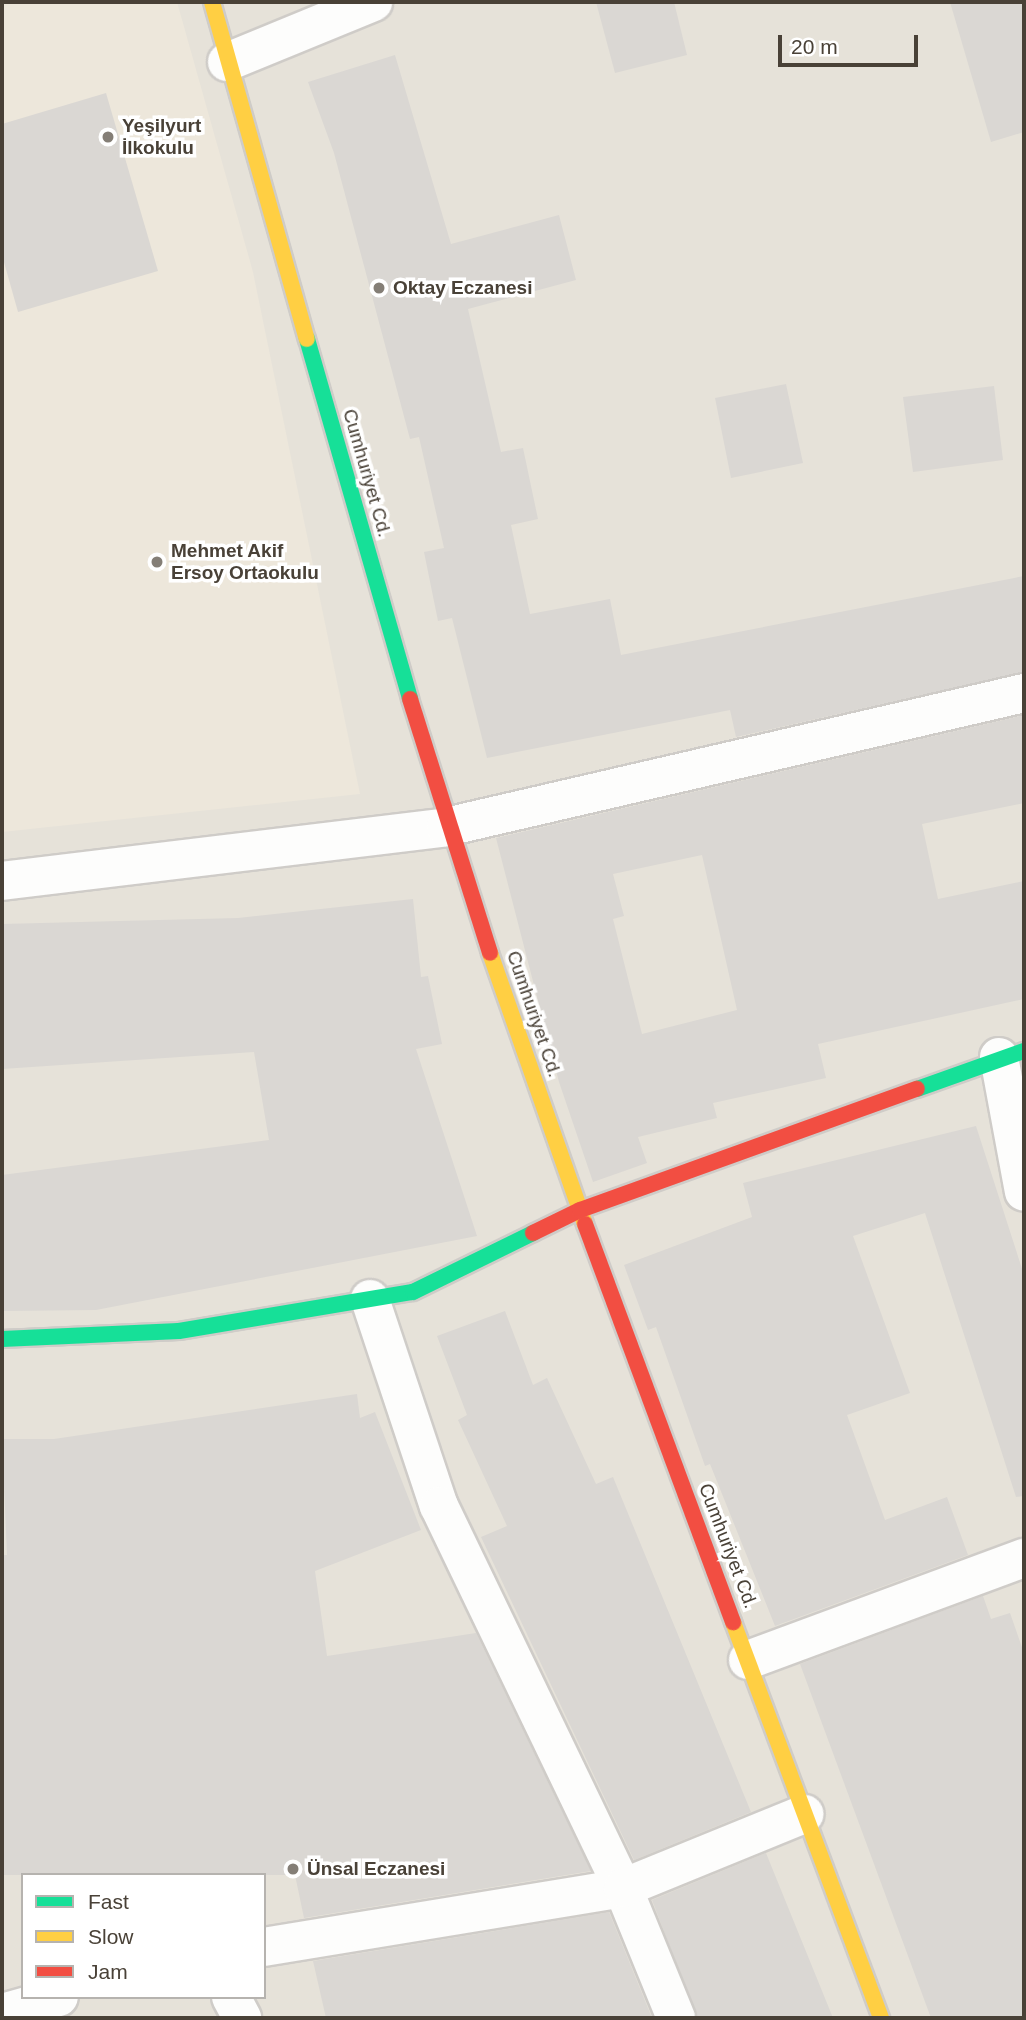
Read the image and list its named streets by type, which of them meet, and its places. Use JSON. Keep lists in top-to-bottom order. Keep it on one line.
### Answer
{"streets":{"main road":["Cumhuriyet Cd."]},"places":["Yeşilyurt İlkokulu","Oktay Eczanesi","Mehmet Akif Ersoy Ortaokulu","Ünsal Eczanesi"],"legend":["Fast","Slow","Jam"],"scale_bar":"20 m"}
